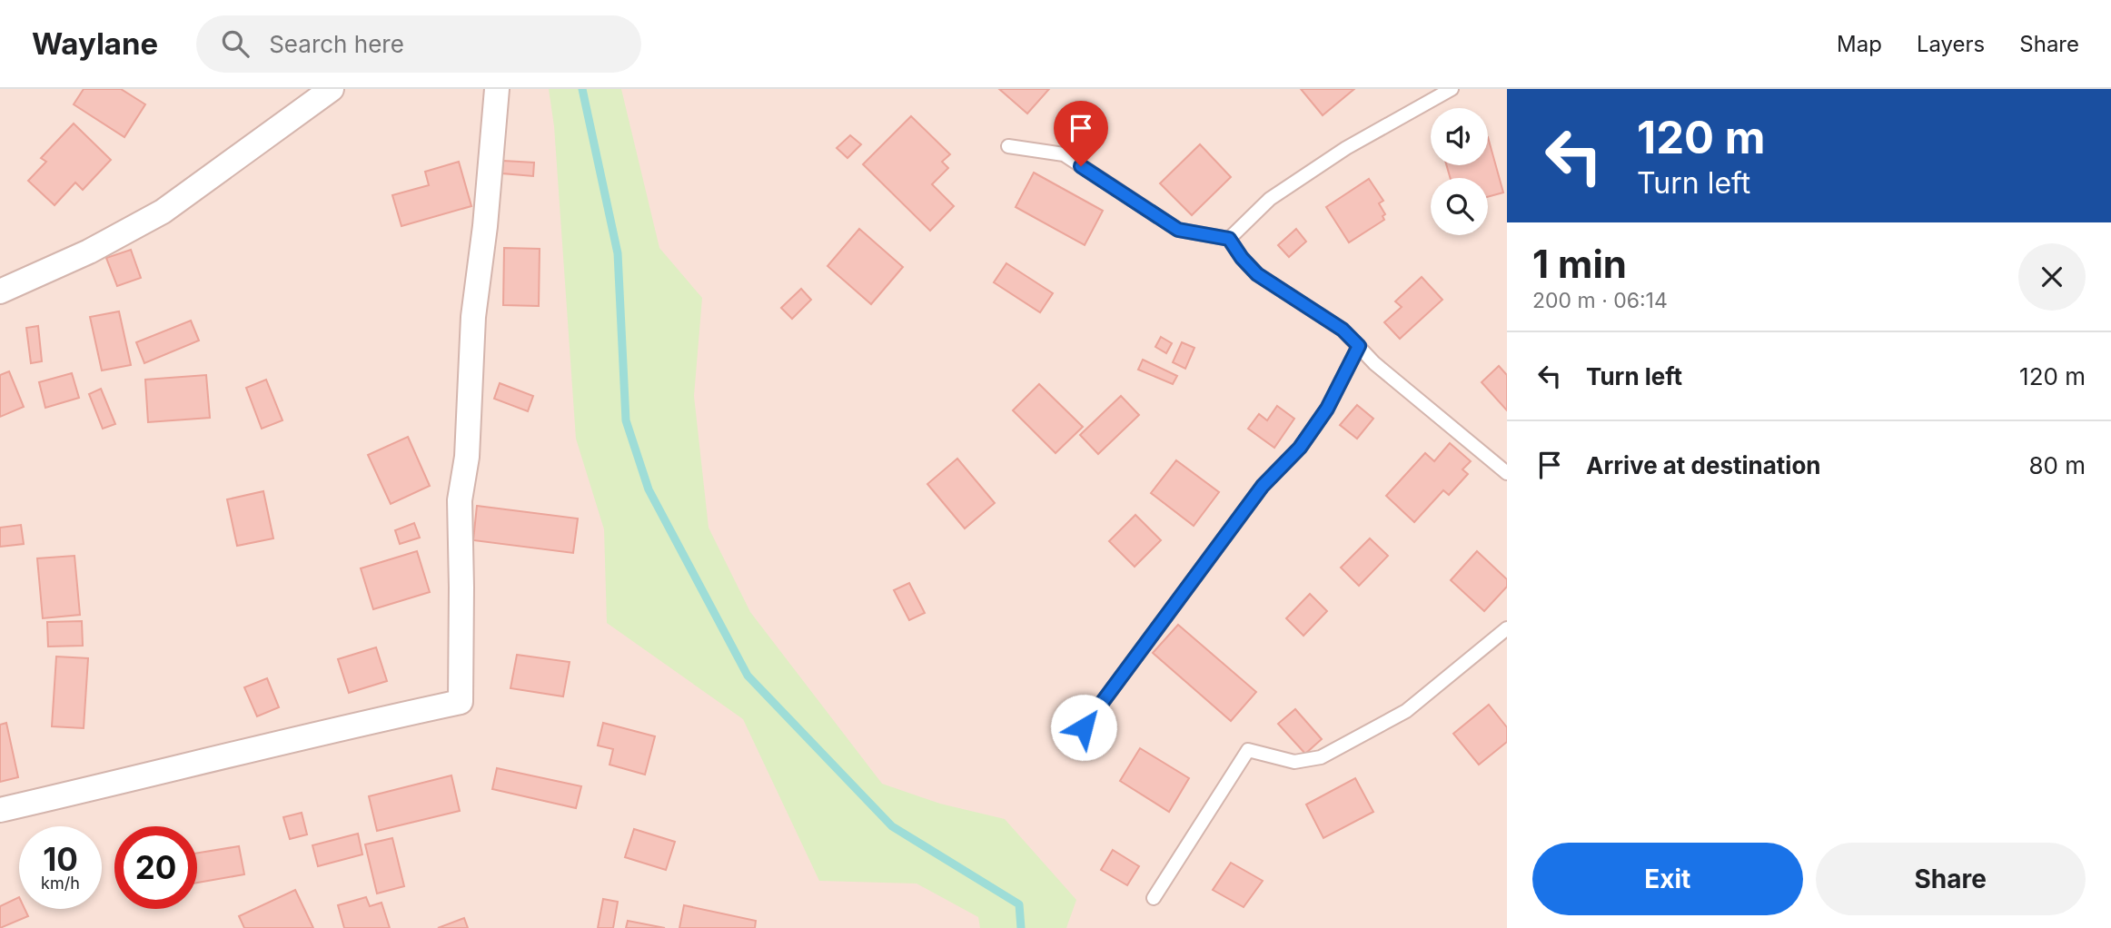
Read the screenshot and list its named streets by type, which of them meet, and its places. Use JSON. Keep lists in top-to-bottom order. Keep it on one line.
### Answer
{"page":{"header":"Waylane","search":"Search here","nav":["Map","Layers","Share"],"turn":["120 m","Turn left"],"heading":["1 min","200 m · 06:14"],"list":[{"name":"Turn left","value":"120 m"},{"name":"Arrive at destination","value":"80 m"}],"speed":"10 km/h","limit":"20","buttons":["Exit","Share"]}}
